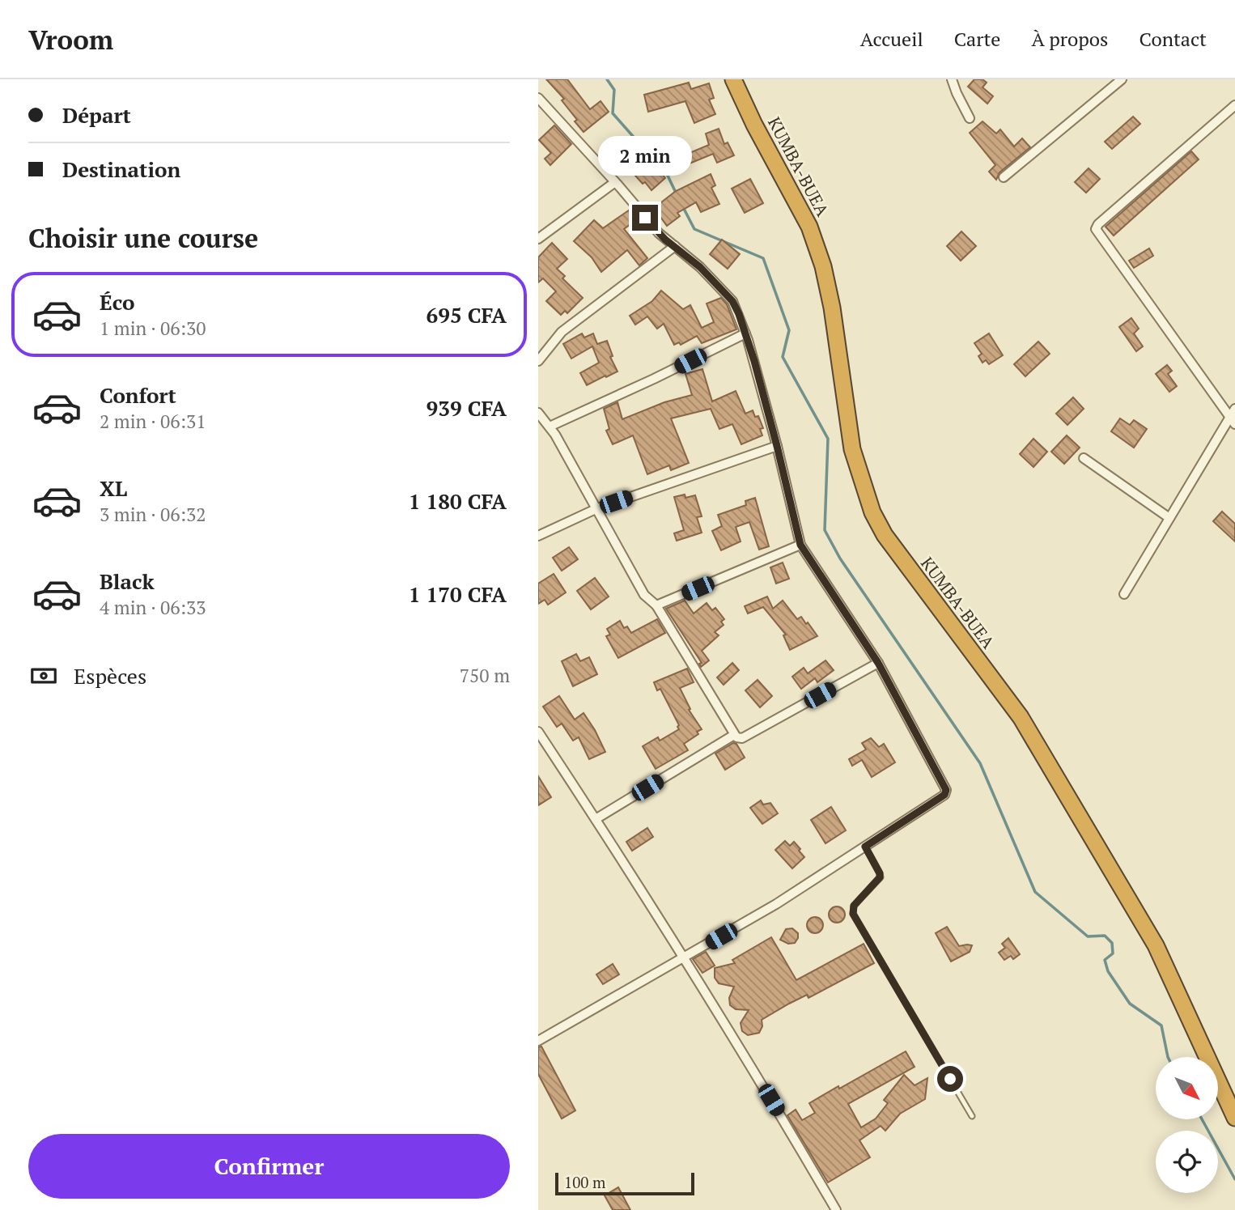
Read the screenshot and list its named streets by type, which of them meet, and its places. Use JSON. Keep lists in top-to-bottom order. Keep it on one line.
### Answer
{"streets":{"highway":["KUMBA-BUEA"]},"scale_bar":"100 m","north":"bottom right","page":{"header":"Vroom","nav":["Accueil","Carte","À propos","Contact"],"banner":["Départ","Destination"],"bubble":"2 min","heading":"Choisir une course","list":[{"name":"Éco","note":"1 min · 06:30","value":"695 CFA"},{"name":"Confort","note":"2 min · 06:31","value":"939 CFA"},{"name":"XL","note":"3 min · 06:32","value":"1 180 CFA"},{"name":"Black","note":"4 min · 06:33","value":"1 170 CFA"}],"pay":["Espèces","750 m"],"buttons":"Confirmer","scale":"100 m"}}
